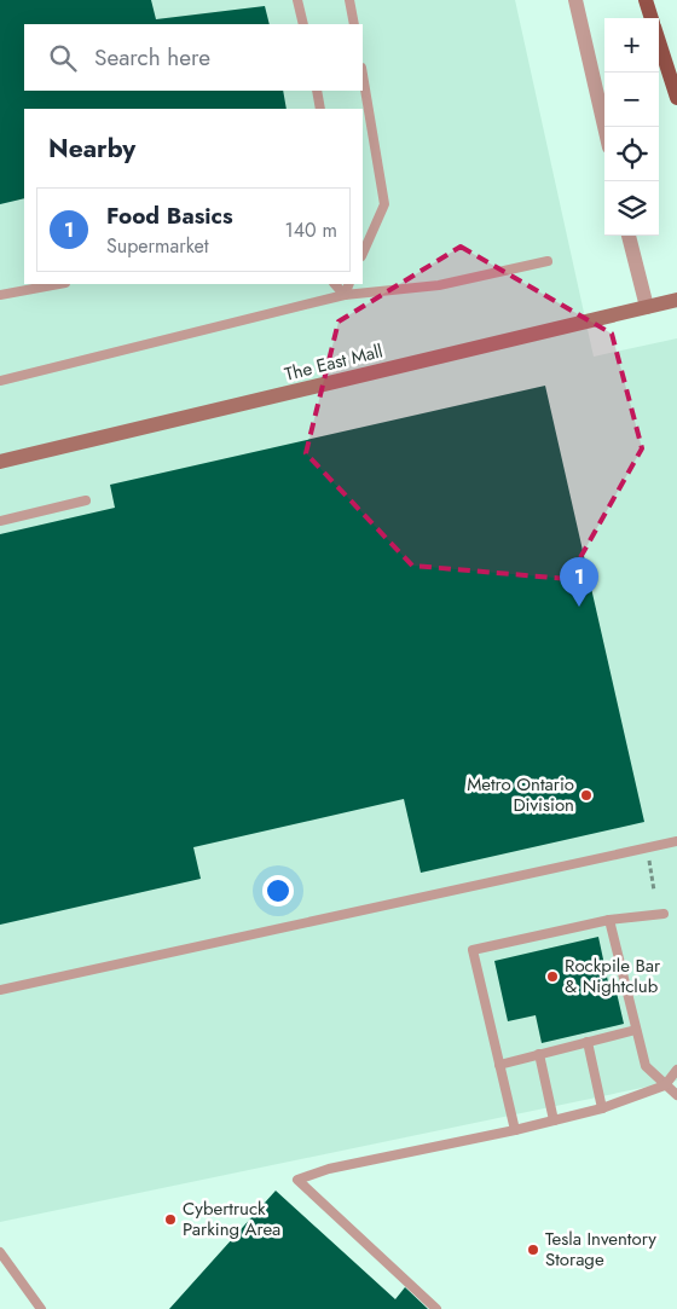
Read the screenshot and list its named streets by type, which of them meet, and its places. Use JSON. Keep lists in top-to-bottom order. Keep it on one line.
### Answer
{"streets":{"main road":["The East Mall"]},"places":["Metro Ontario Division","Rockpile Bar & Nightclub","Cybertruck Parking Area","Tesla Inventory Storage"],"page":{"map_buttons":["+","−"],"search":"Search here","heading":"Nearby","list":[{"mark":"1","name":"Food Basics","note":"Supermarket","value":"140 m"}],"pins":"1"}}
